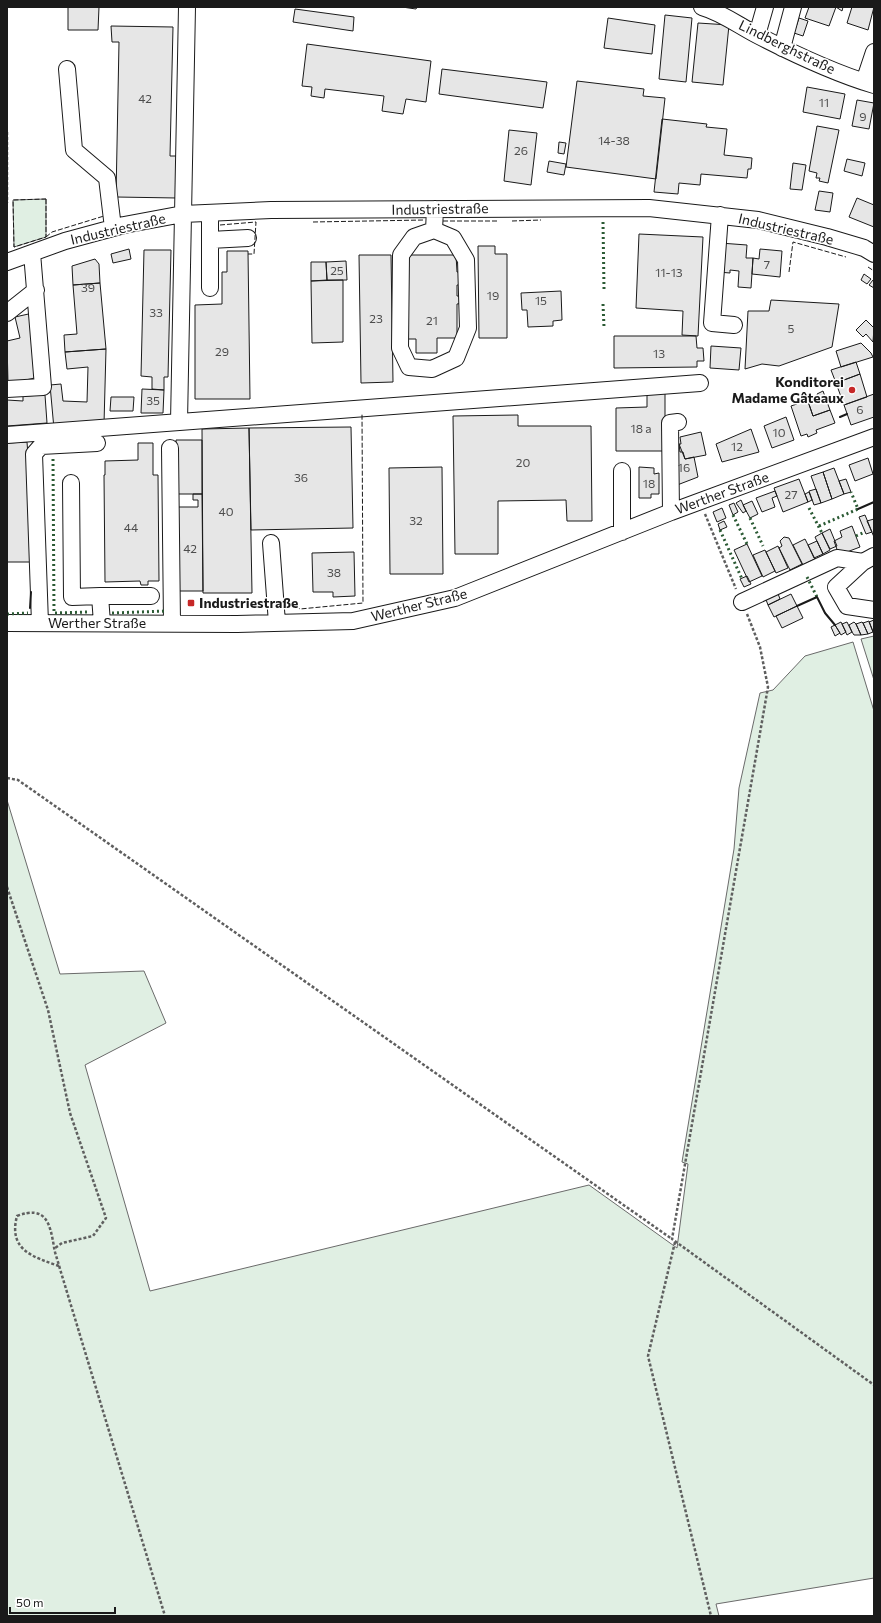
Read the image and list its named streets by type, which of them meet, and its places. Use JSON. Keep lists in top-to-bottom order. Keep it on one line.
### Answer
{"streets":{"street":["Lindberghstraße","Industriestraße","Werther Straße"]},"places":{"other":["Konditorei Madame Gâteaux"],"transit":["Industriestraße"]},"house_numbers":["42","11","9","14-38","26","7","25","11-13","39","19","15","33","23","21","5","29","13","35","6","18 a","10","12","20","16","36","18","27","40","32","44","42","38"],"scale_bar":"50 m"}
